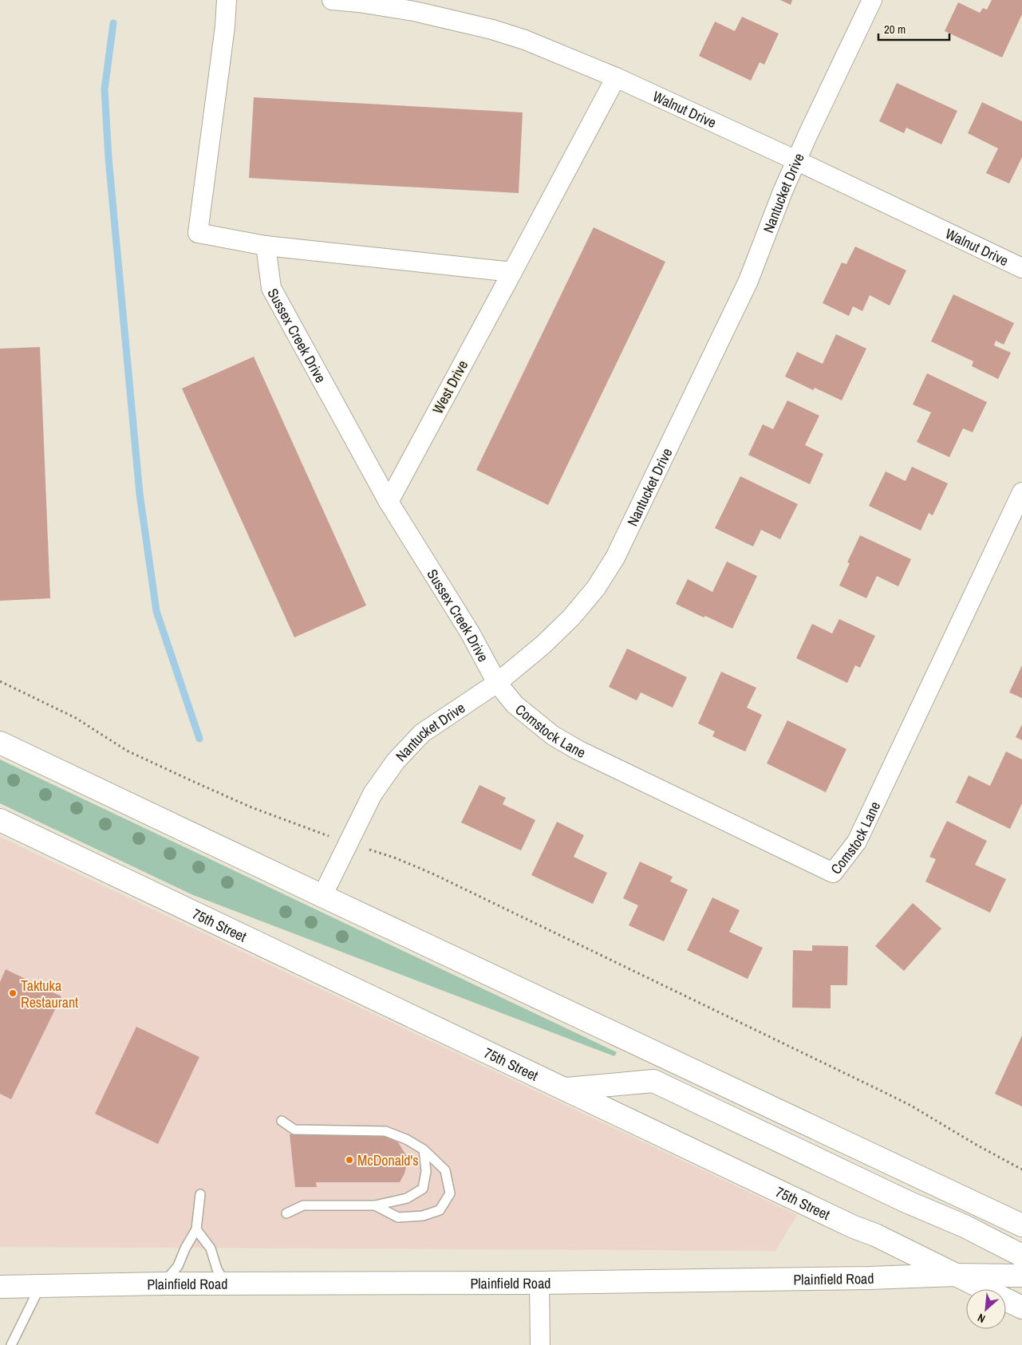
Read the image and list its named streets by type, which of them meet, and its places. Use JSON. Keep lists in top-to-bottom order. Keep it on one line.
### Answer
{"streets":{"main road":["75th Street","Plainfield Road"],"street":["Walnut Drive","Nantucket Drive","Sussex Creek Drive","West Drive","Comstock Lane"]},"crossings":[["Walnut Drive","Nantucket Drive"],["Walnut Drive","West Drive"],["Nantucket Drive","Sussex Creek Drive"],["Nantucket Drive","Comstock Lane"],["Sussex Creek Drive","West Drive"],["Sussex Creek Drive","Comstock Lane"],["75th Street","Plainfield Road"]],"places":["Taktuka Restaurant","McDonald's"],"scale_bar":"20 m","north":"bottom left"}
